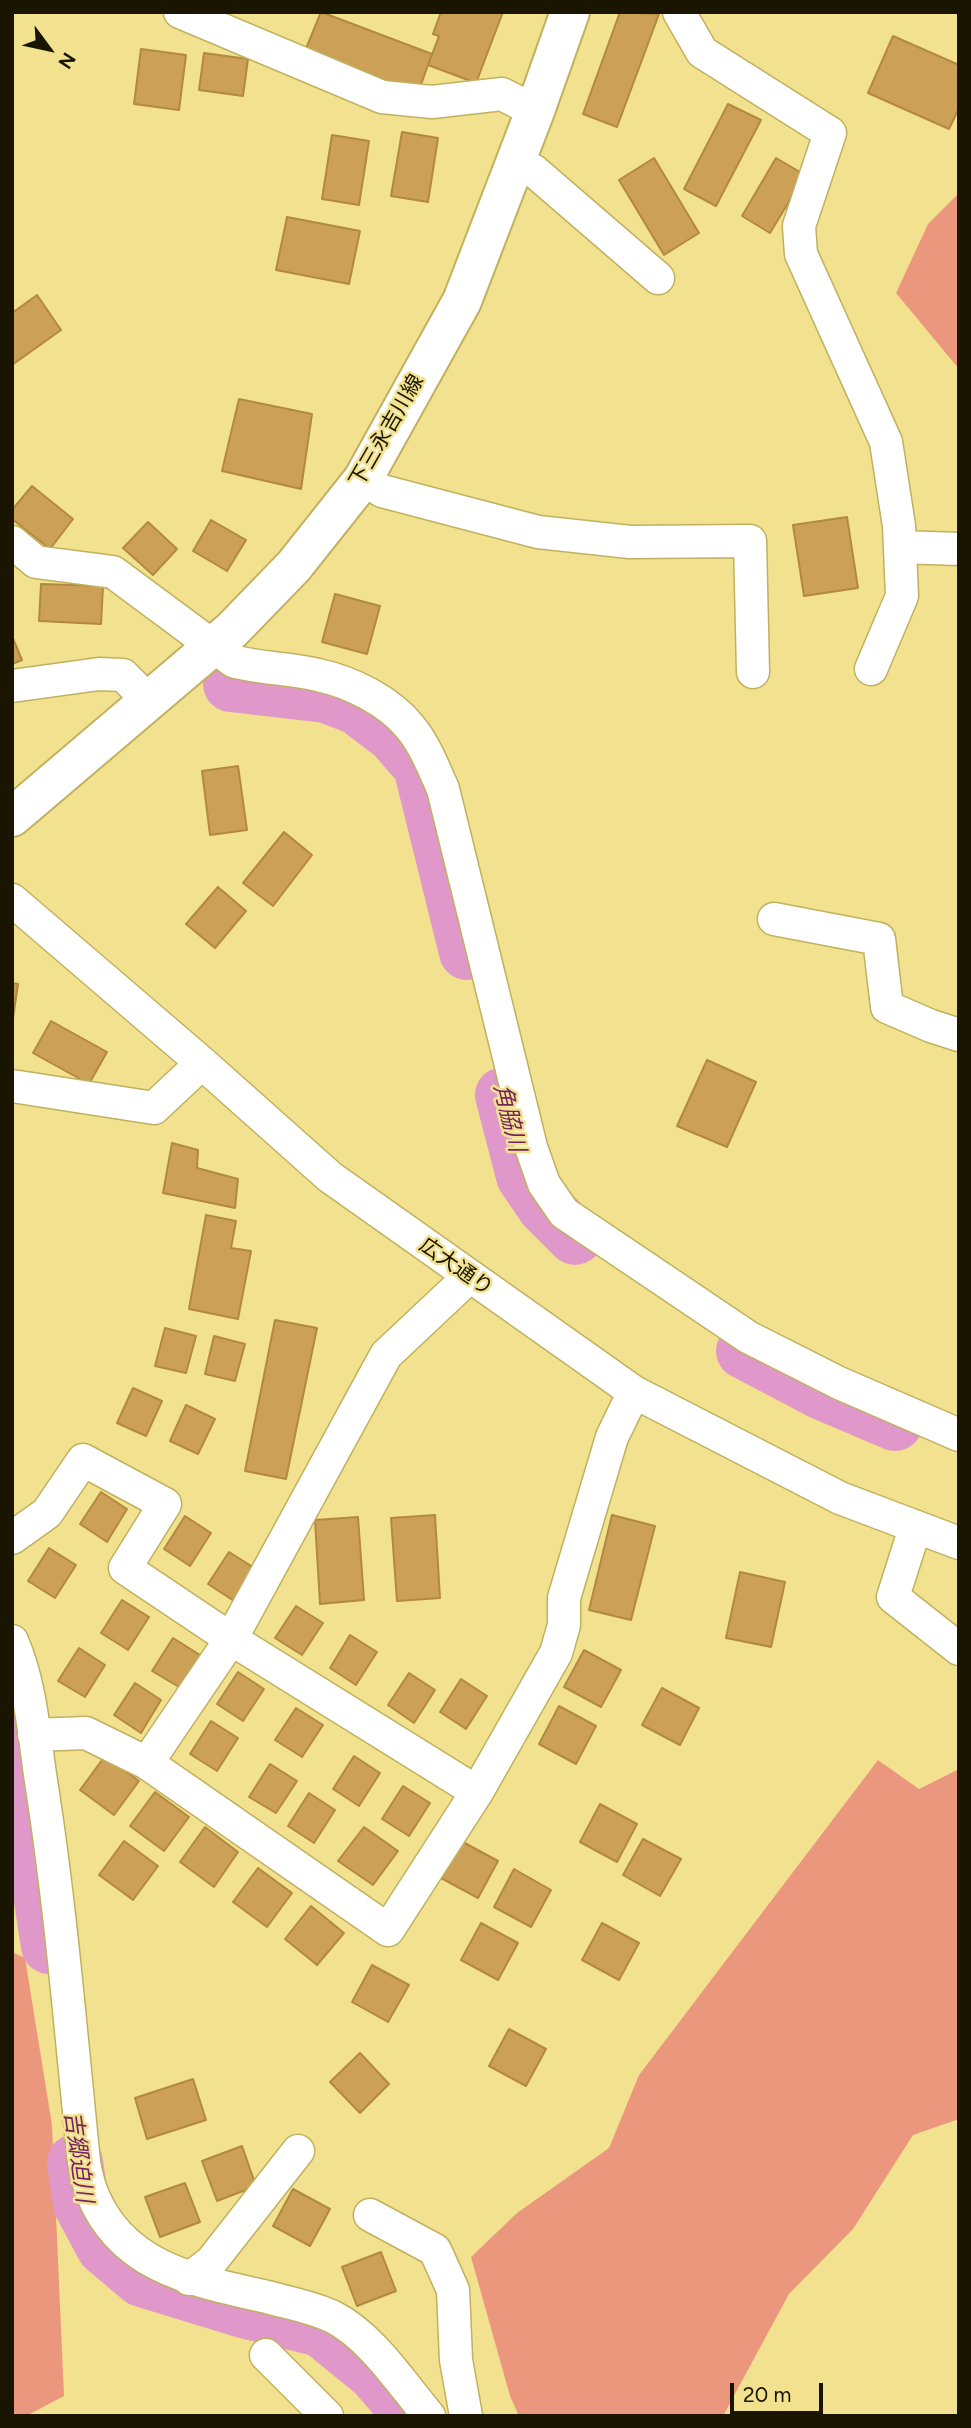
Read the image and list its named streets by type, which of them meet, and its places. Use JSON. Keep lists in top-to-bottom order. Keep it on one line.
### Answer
{"streets":{"main road":["下三永吉川線"],"street":["広大通り"]},"water":["角脇川","吉郷迫川"],"scale_bar":"20 m","north":"bottom right"}
